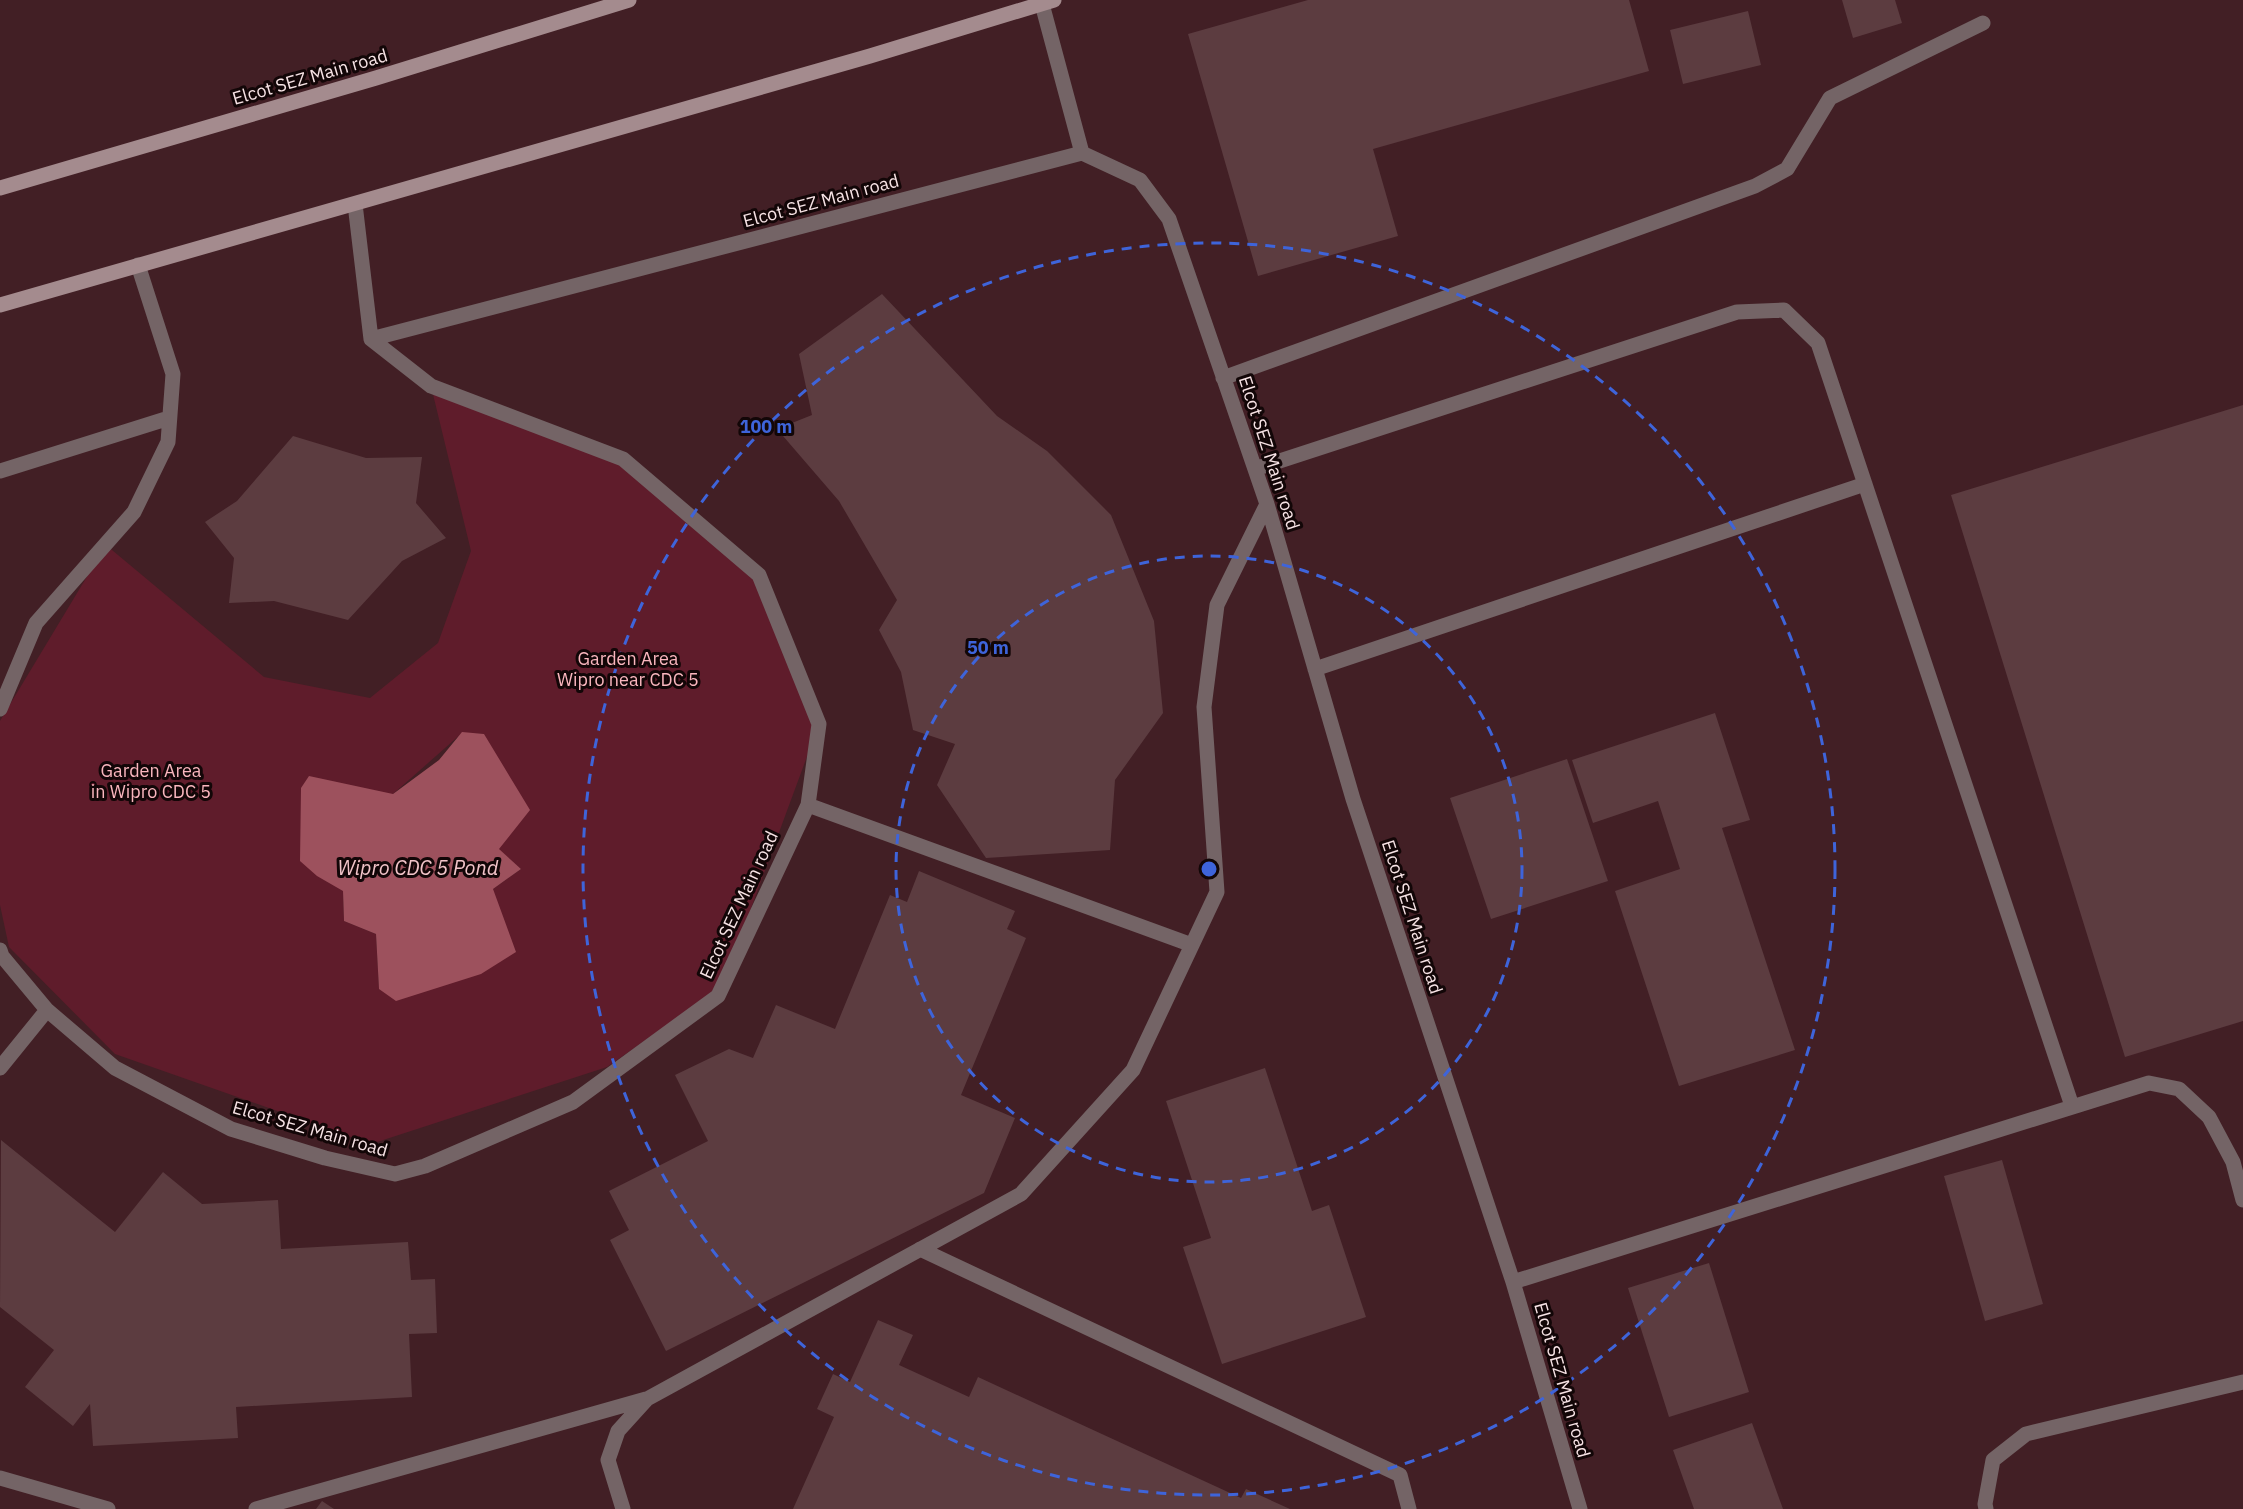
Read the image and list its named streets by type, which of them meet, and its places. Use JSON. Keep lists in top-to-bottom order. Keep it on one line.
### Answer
{"streets":{"street":["Elcot SEZ Main road"]},"water":["Wipro CDC 5 Pond"],"parks":["Garden Area Wipro near CDC 5","Garden Area in Wipro CDC 5"],"rings":["100 m","50 m"]}
